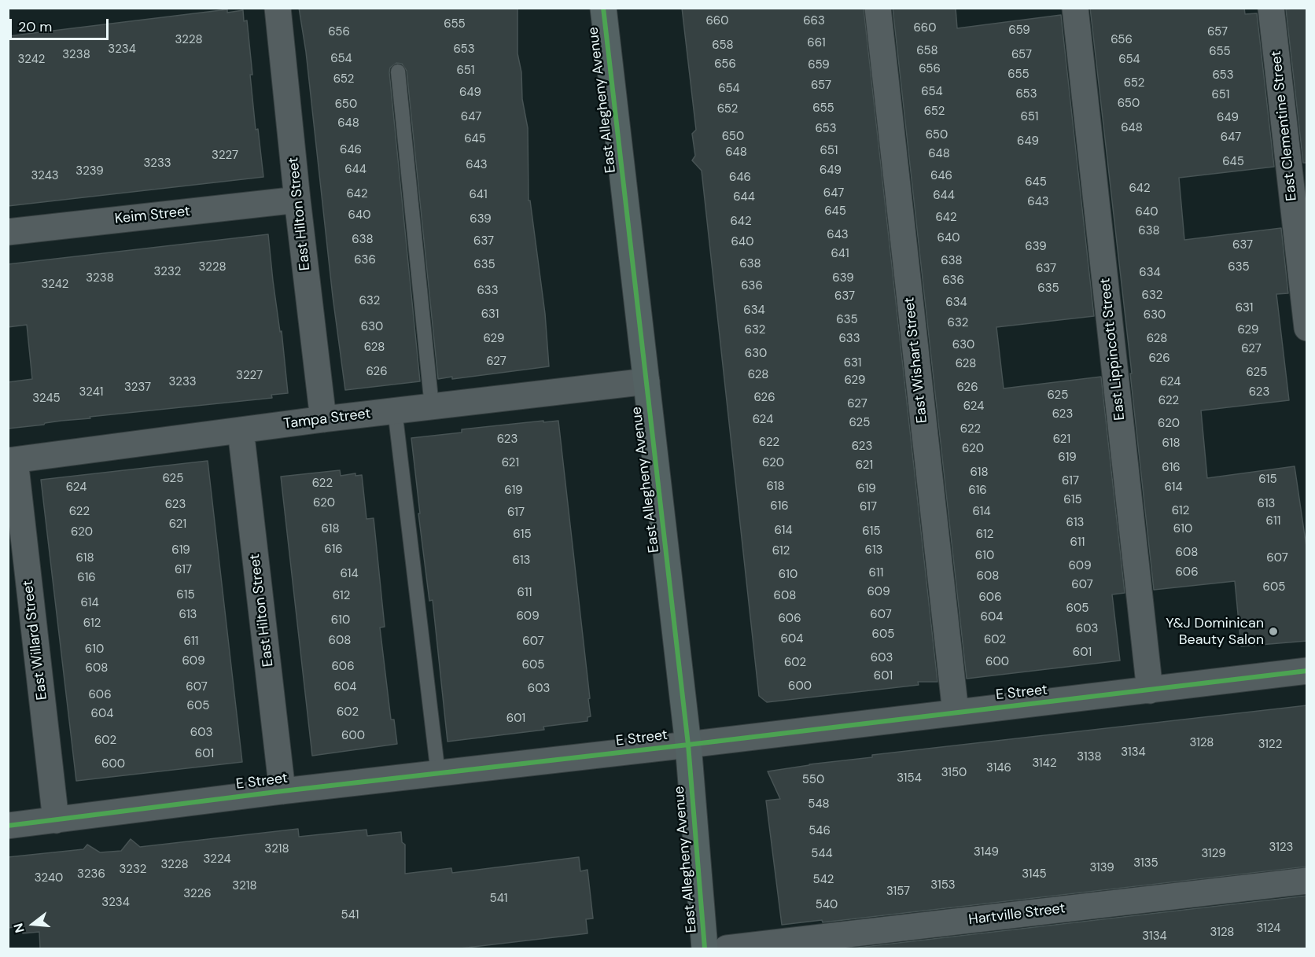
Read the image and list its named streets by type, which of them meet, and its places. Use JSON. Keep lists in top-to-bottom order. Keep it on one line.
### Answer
{"streets":{"main road":["East Allegheny Avenue"],"street":["East Clementine Street","East Hilton Street","Keim Street","East Lippincott Street","East Wishart Street","Tampa Street","East Willard Street","E Street","Hartville Street"]},"crossings":[["East Allegheny Avenue","Tampa Street"],["East Allegheny Avenue","E Street"],["East Hilton Street","Keim Street"],["East Hilton Street","Tampa Street"],["East Hilton Street","E Street"],["East Lippincott Street","E Street"],["East Wishart Street","E Street"],["Tampa Street","East Willard Street"],["East Willard Street","E Street"]],"places":["Y&J Dominican Beauty Salon"],"house_numbers":["660","663","655","660","659","656","657","3228","656","661","658","3234","653","658","655","3238","657","654","3242","654","656","659","656","651","655","653","652","652","657","654","654","649","653","651","650","650","655","652","652","647","651","649","648","648","653","650","650","647","645","649","646","651","648","648","3227","645","3233","643","644","649","3239","3243","646","646","645","642","647","642","641","644","644","643","645","640","640","642","639","642","638","643","640","638","637","640","637","639","641","636","638","638","635","3228","635","637","3232","634","3238","639","636","3242","636","635","633","632","637","632","634","631","634","631","630","635","632","630","632","629","629","633","628","630","628","627","630","626","627","631","628","626","625","628","3227","629","3233","624","3237","626","3241","623","625","626","3245","622","627","624","623","624","625","620","622","623","621","622","618","623","620","619","621","620","621","616","618","625","615","617","622","618","624","614","619","619","616","615","620","613","623","616","617","612","622","614","617","611","613","621","618","610","614","615","620","615","612","611","616","619","613","612","608","610","618","607","613","609","617","606","611","614","610","608","616","607","605","609","611","615","612","608","606","614","605","613","607","609","604","606","610","612","603","605","604","602","608","611","607","610","601","603","609","600","602","605","606","608","601","600","607","604","603","606","605","602","604","601","603","600","602","3128","3122","3134","601","3138","3142","600","3146","3150","3154","550","548","546","3123","3218","3149","544","3129","3224","3135","3228","3139","3232","3236","3145","3240","542","3153","3218","3157","3226","541","3234","540","541","3124","3128","3134"],"scale_bar":"20 m","north":"left"}
